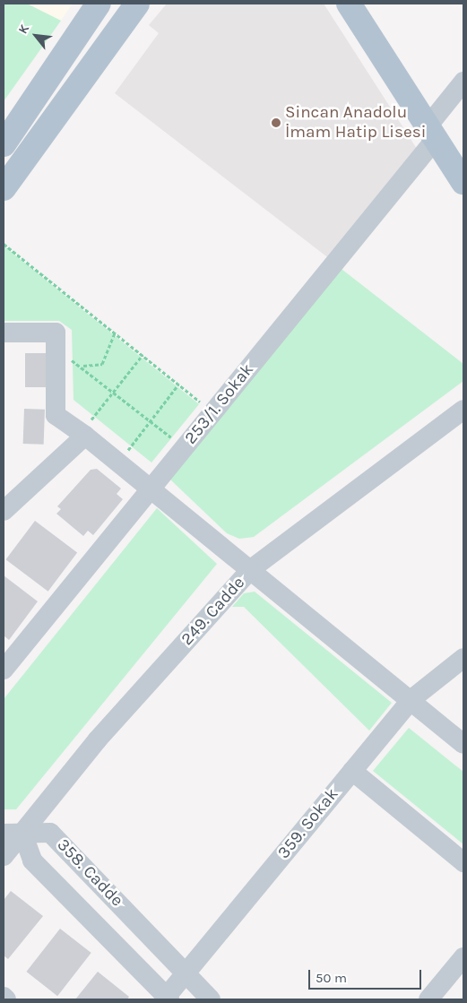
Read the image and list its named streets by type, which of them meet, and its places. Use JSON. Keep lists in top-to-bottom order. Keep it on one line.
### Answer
{"streets":{"street":["253/1. Sokak","249. Cadde","359. Sokak","358. Cadde"]},"crossings":[["249. Cadde","358. Cadde"],["359. Sokak","358. Cadde"]],"places":["Sincan Anadolu İmam Hatip Lisesi"],"scale_bar":"50 m","north":"top left"}
